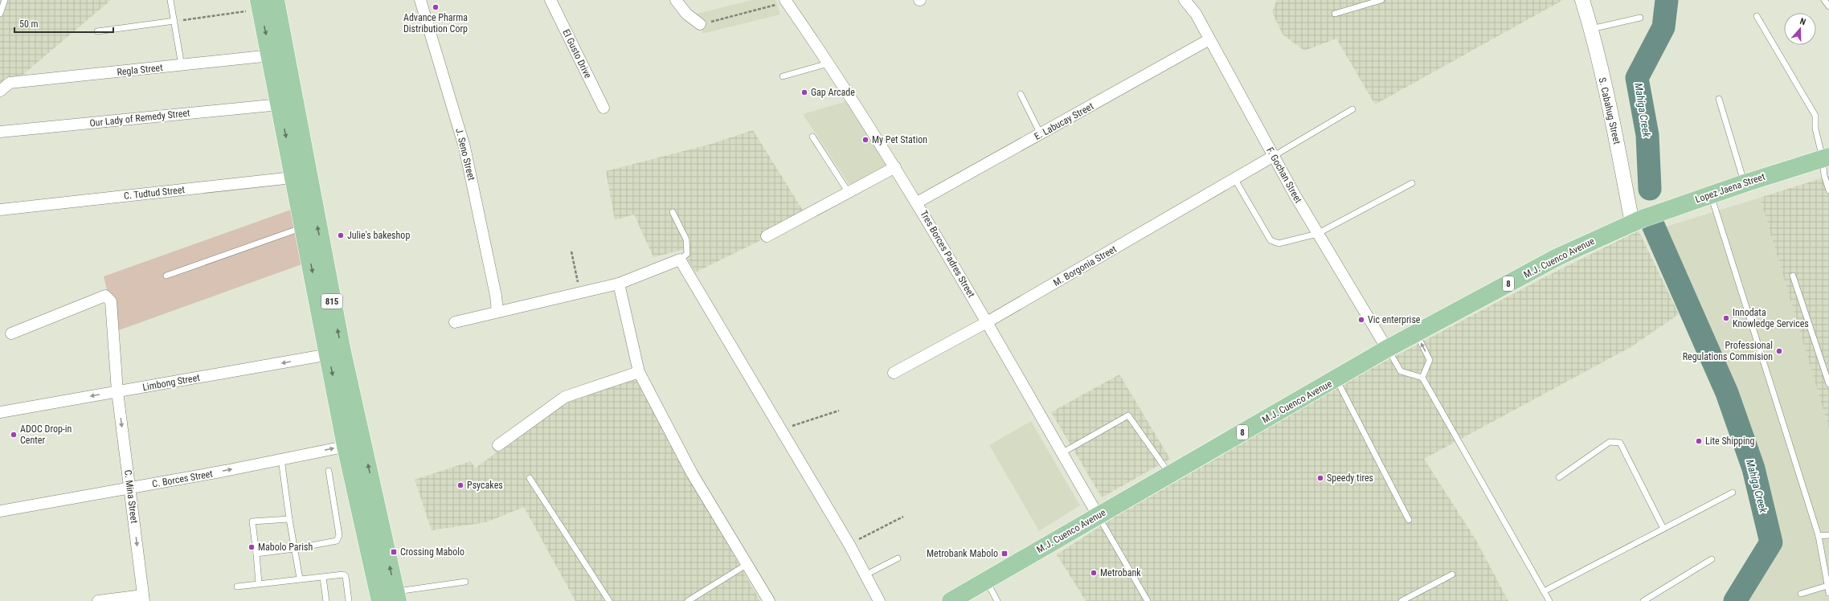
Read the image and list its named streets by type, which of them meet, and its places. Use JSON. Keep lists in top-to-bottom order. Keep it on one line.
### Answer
{"streets":{"main road":["Lopez Jaena Street","M.J. Cuenco Avenue","8","815"],"street":["El Gusto Drive","Regla Street","S. Cabahug Street","Our Lady of Remedy Street","E. Labucay Street","J. Seno Street","F. Gochan Street","C. Tudtud Street","Tres Borces Padres Street","M. Borgonia Street","Limbong Street","C. Borces Street","C. Mina Street"]},"crossings":[["Regla Street","815"],["S. Cabahug Street","Lopez Jaena Street"],["S. Cabahug Street","M.J. Cuenco Avenue"],["Our Lady of Remedy Street","815"],["E. Labucay Street","F. Gochan Street"],["E. Labucay Street","Tres Borces Padres Street"],["F. Gochan Street","M.J. Cuenco Avenue"],["F. Gochan Street","M. Borgonia Street"],["Lopez Jaena Street","M.J. Cuenco Avenue"],["C. Tudtud Street","815"],["Tres Borces Padres Street","M.J. Cuenco Avenue"],["Tres Borces Padres Street","M. Borgonia Street"],["815","Limbong Street"],["815","C. Borces Street"],["Limbong Street","C. Mina Street"],["C. Borces Street","C. Mina Street"]],"one_way":["Limbong Street","C. Borces Street","C. Mina Street"],"water":["Mahiga Creek"],"places":{"other":["Advance Pharma Distribution Corp","Gap Arcade","My Pet Station","Julie's bakeshop","Innodata Knowledge Services","Vic enterprise","Professional Regulations Commision","ADOC Drop-in Center","Lite Shipping","Speedy tires","Psycakes","Mabolo Parish","Metrobank"],"transit":["Crossing Mabolo","Metrobank Mabolo"]},"scale_bar":"50 m","north":"top"}
